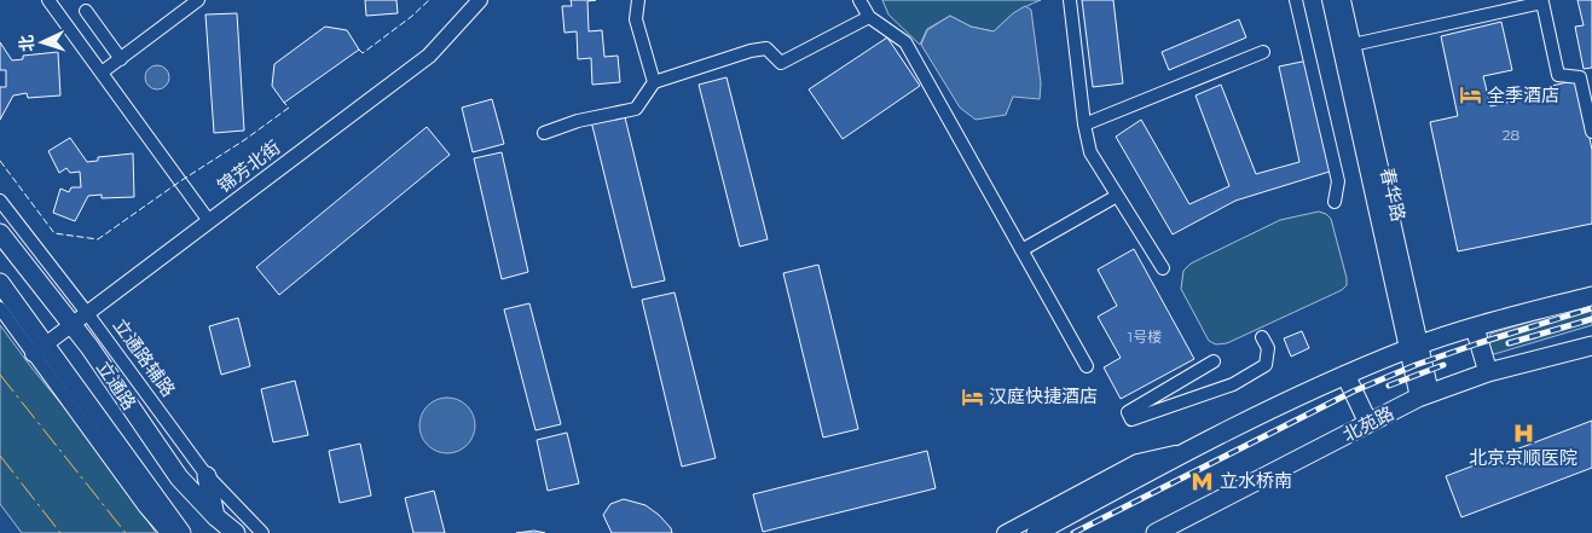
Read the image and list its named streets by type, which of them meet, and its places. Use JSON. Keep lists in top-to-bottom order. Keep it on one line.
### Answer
{"streets":{"main road":["立通路","北苑路"],"street":["锦芳北街","春华路","立通路辅路"]},"crossings":[["锦芳北街","立通路辅路"],["锦芳北街","立通路"],["春华路","北苑路"],["立通路辅路","立通路"]],"places":{"hotel":["全季酒店","汉庭快捷酒店"],"hospital":["北京京顺医院"],"metro station":["立水桥南"]},"house_numbers":["28","1号楼"],"north":"left"}
